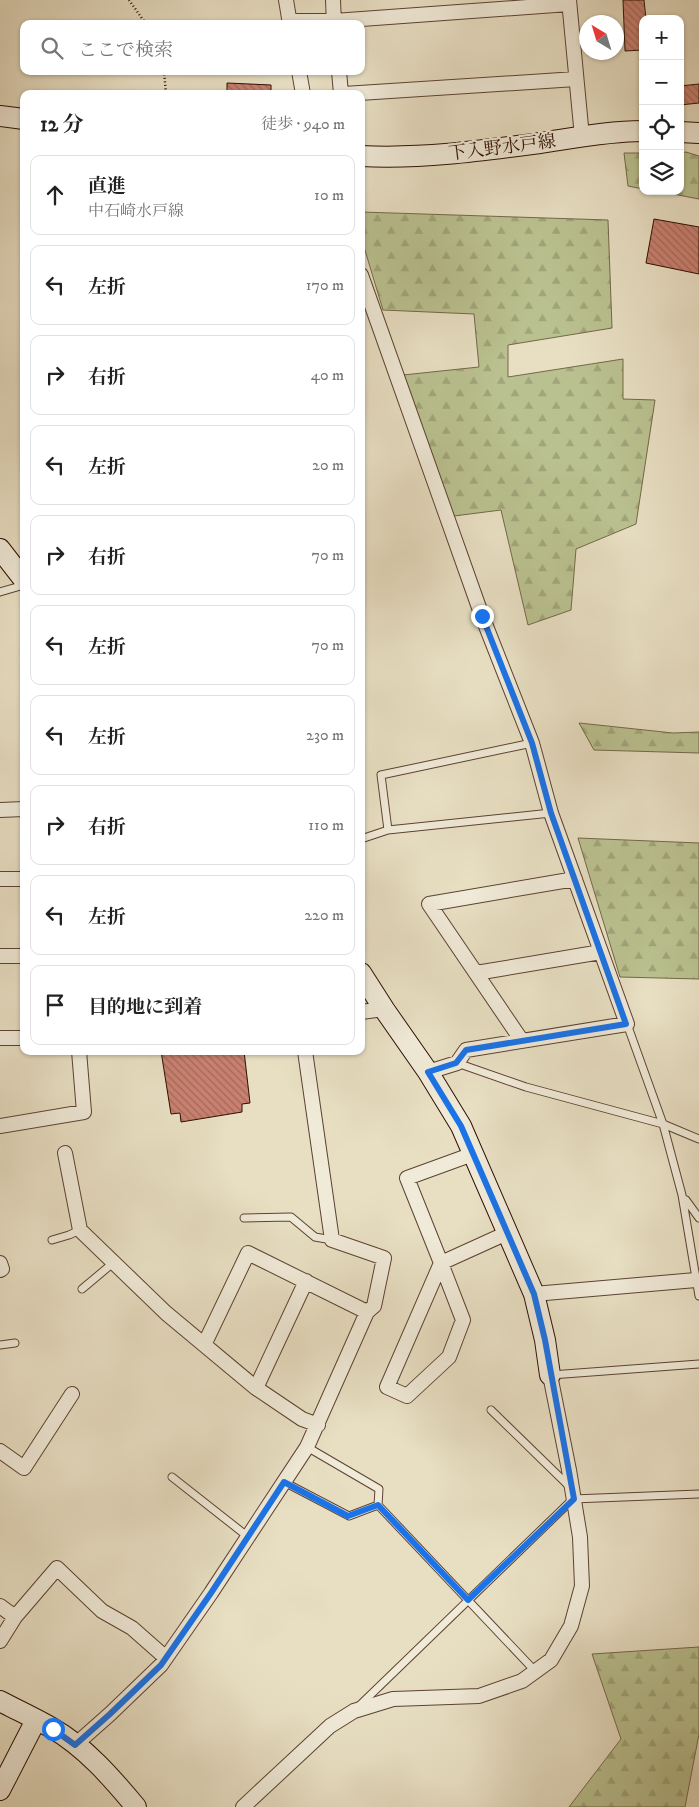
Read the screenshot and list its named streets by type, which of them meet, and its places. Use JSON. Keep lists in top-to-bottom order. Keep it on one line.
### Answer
{"streets":{"street":["下入野水戸線"]},"north":"top left","page":{"map_buttons":["+","−"],"search":"ここで検索","heading":["12 分","徒歩 · 940 m"],"list":[["直進","中石崎水戸線","10 m"],["左折","170 m"],["右折","40 m"],["左折","20 m"],["右折","70 m"],["左折","70 m"],["左折","230 m"],["右折","110 m"],["左折","220 m"],"目的地に到着"]}}
